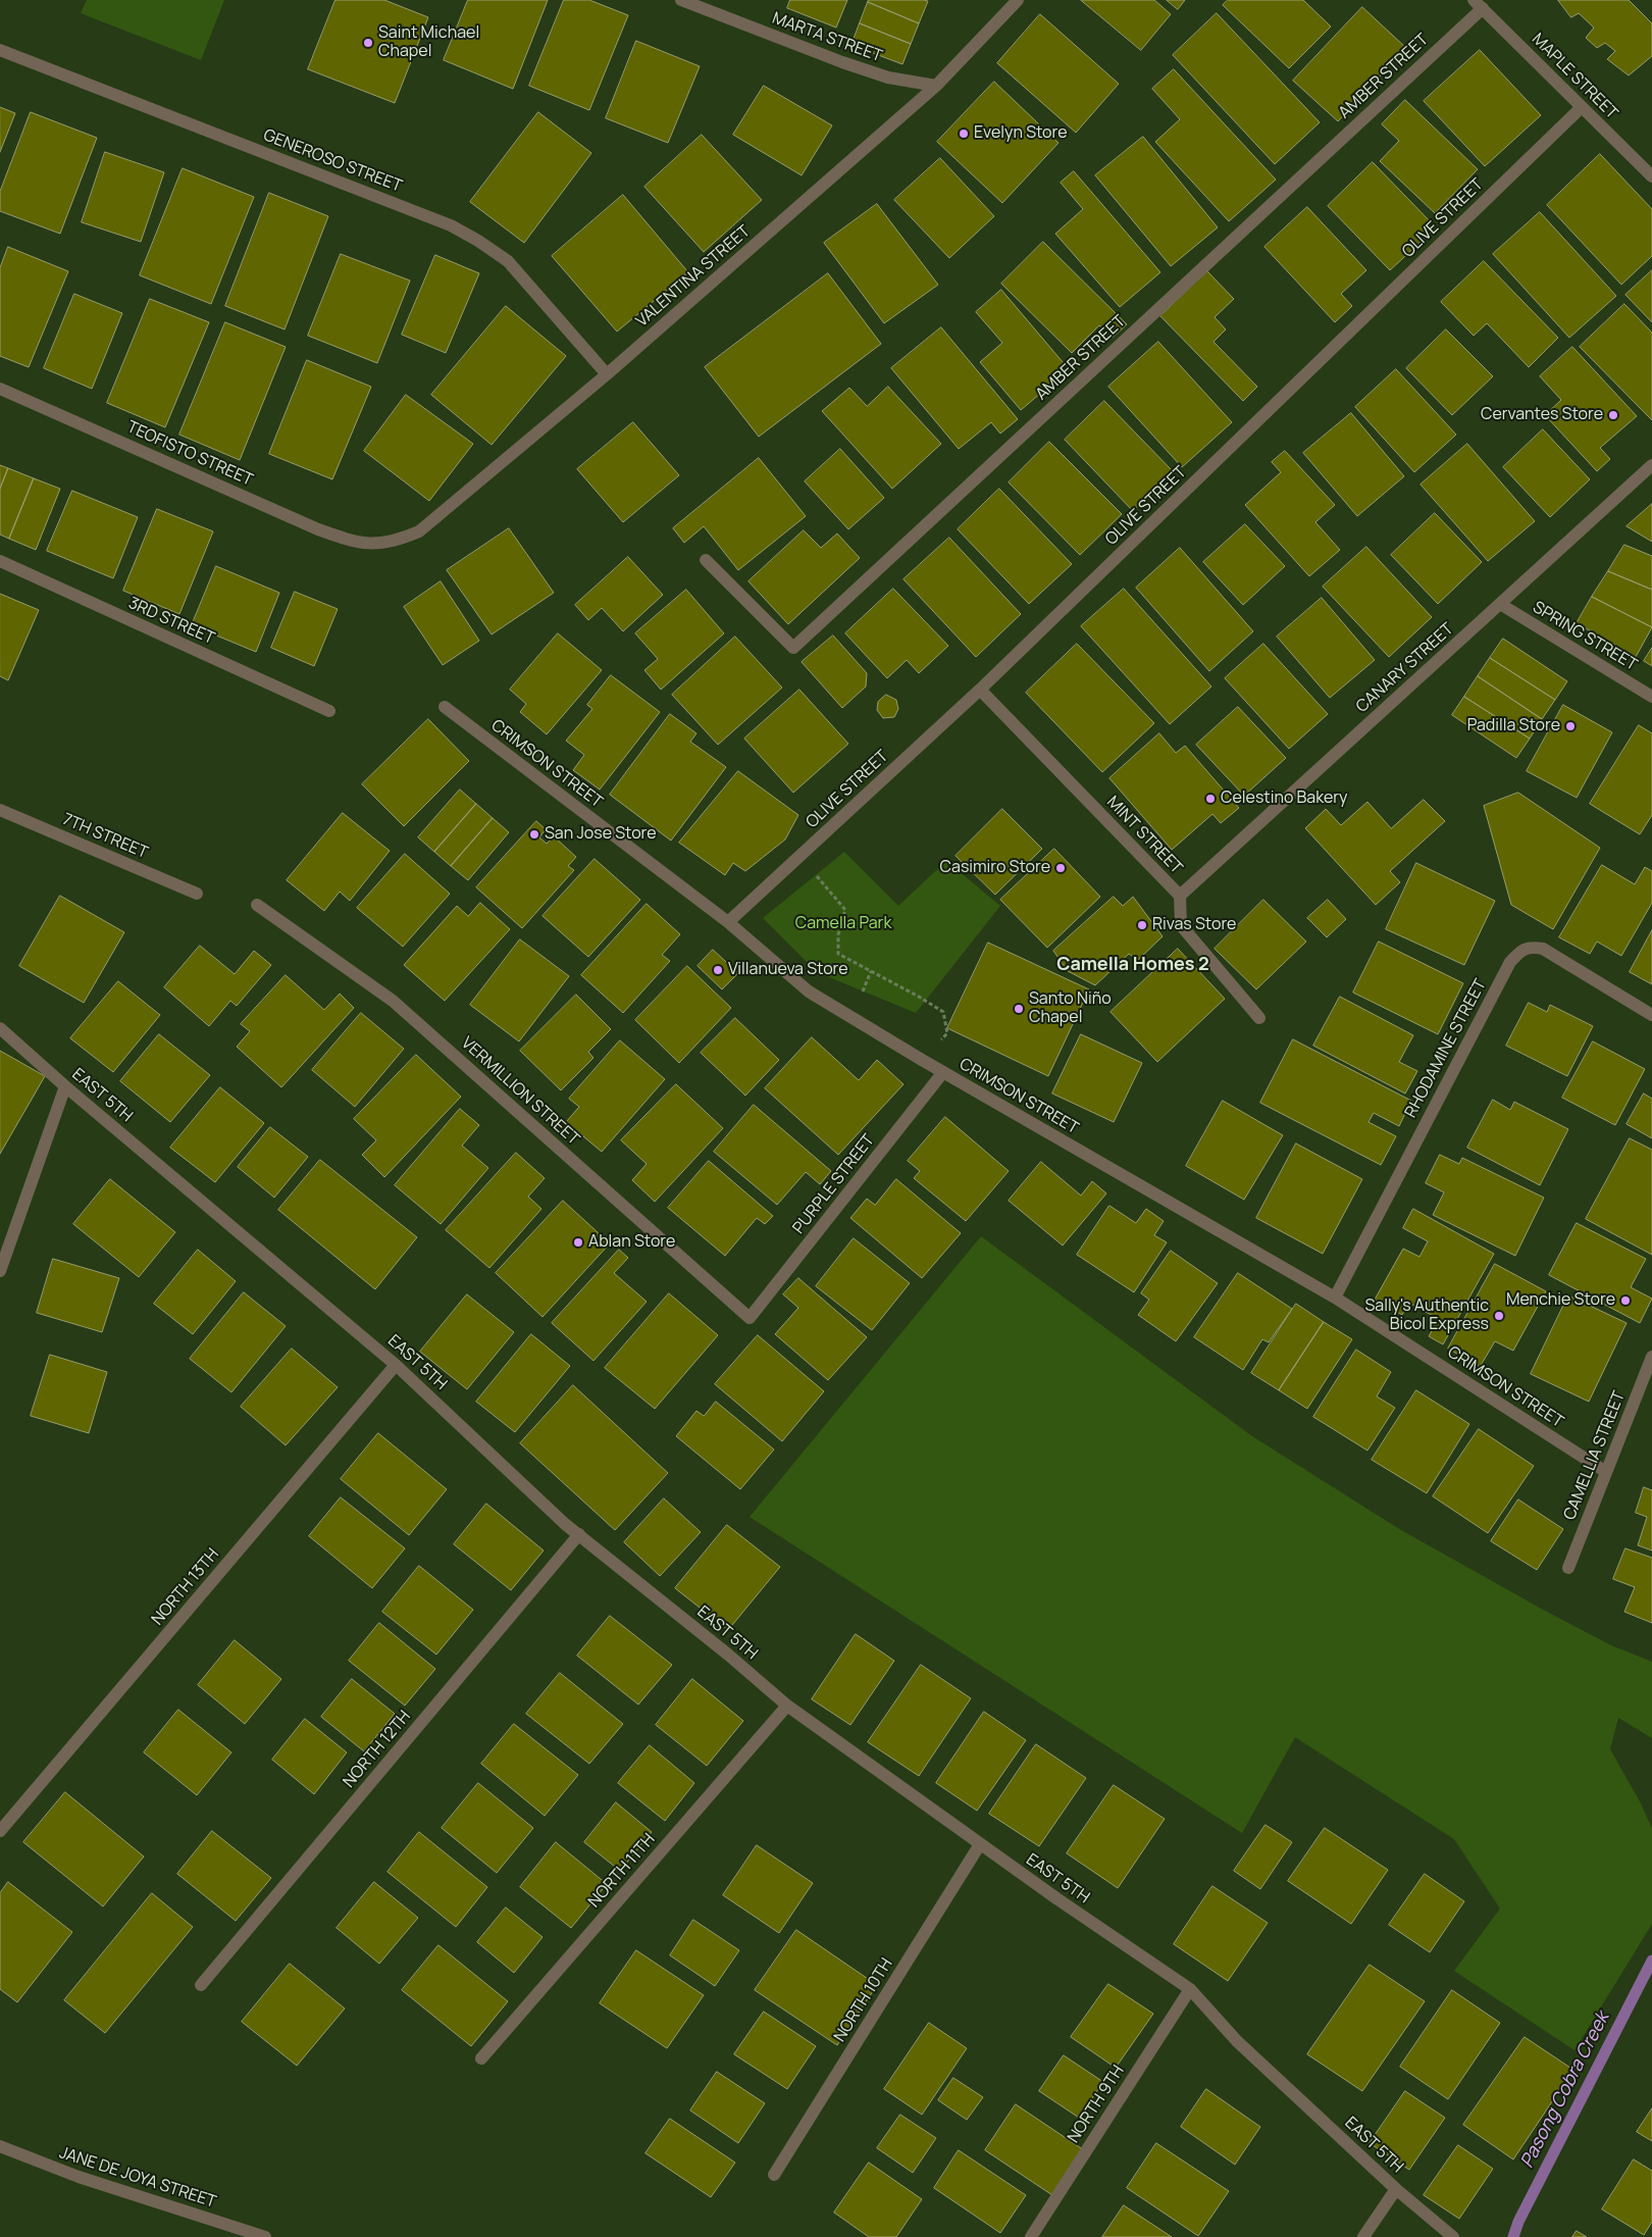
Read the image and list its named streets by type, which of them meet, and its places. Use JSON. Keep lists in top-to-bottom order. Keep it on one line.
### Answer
{"streets":{"street":["MARTA STREET","AMBER STREET","MAPLE STREET","GENEROSO STREET","OLIVE STREET","VALENTINA STREET","TEOFISTO STREET","3RD STREET","SPRING STREET","CANARY STREET","CRIMSON STREET","MINT STREET","7TH STREET","RHODAMINE STREET","VERMILLION STREET","EAST 5TH","PURPLE STREET","CAMELLIA STREET","NORTH 13TH","NORTH 12TH","NORTH 11TH","NORTH 10TH","NORTH 9TH","JANE DE JOYA STREET"]},"crossings":[["MARTA STREET","VALENTINA STREET"],["AMBER STREET","MAPLE STREET"],["MAPLE STREET","OLIVE STREET"],["GENEROSO STREET","VALENTINA STREET"],["OLIVE STREET","CRIMSON STREET"],["OLIVE STREET","MINT STREET"],["VALENTINA STREET","TEOFISTO STREET"],["SPRING STREET","CANARY STREET"],["CANARY STREET","MINT STREET"],["CRIMSON STREET","RHODAMINE STREET"],["CRIMSON STREET","PURPLE STREET"],["CRIMSON STREET","CAMELLIA STREET"],["VERMILLION STREET","PURPLE STREET"],["EAST 5TH","NORTH 13TH"],["EAST 5TH","NORTH 12TH"],["EAST 5TH","NORTH 11TH"],["EAST 5TH","NORTH 10TH"],["EAST 5TH","NORTH 9TH"]],"districts":["Camella Homes 2"],"water":["Pasong Cobra Creek"],"parks":["Camella Park"],"places":["Saint Michael Chapel","Evelyn Store","Cervantes Store","Padilla Store","Celestino Bakery","San Jose Store","Casimiro Store","Rivas Store","Villanueva Store","Santo Niño Chapel","Ablan Store","Menchie Store","Sally's Authentic Bicol Express"]}
